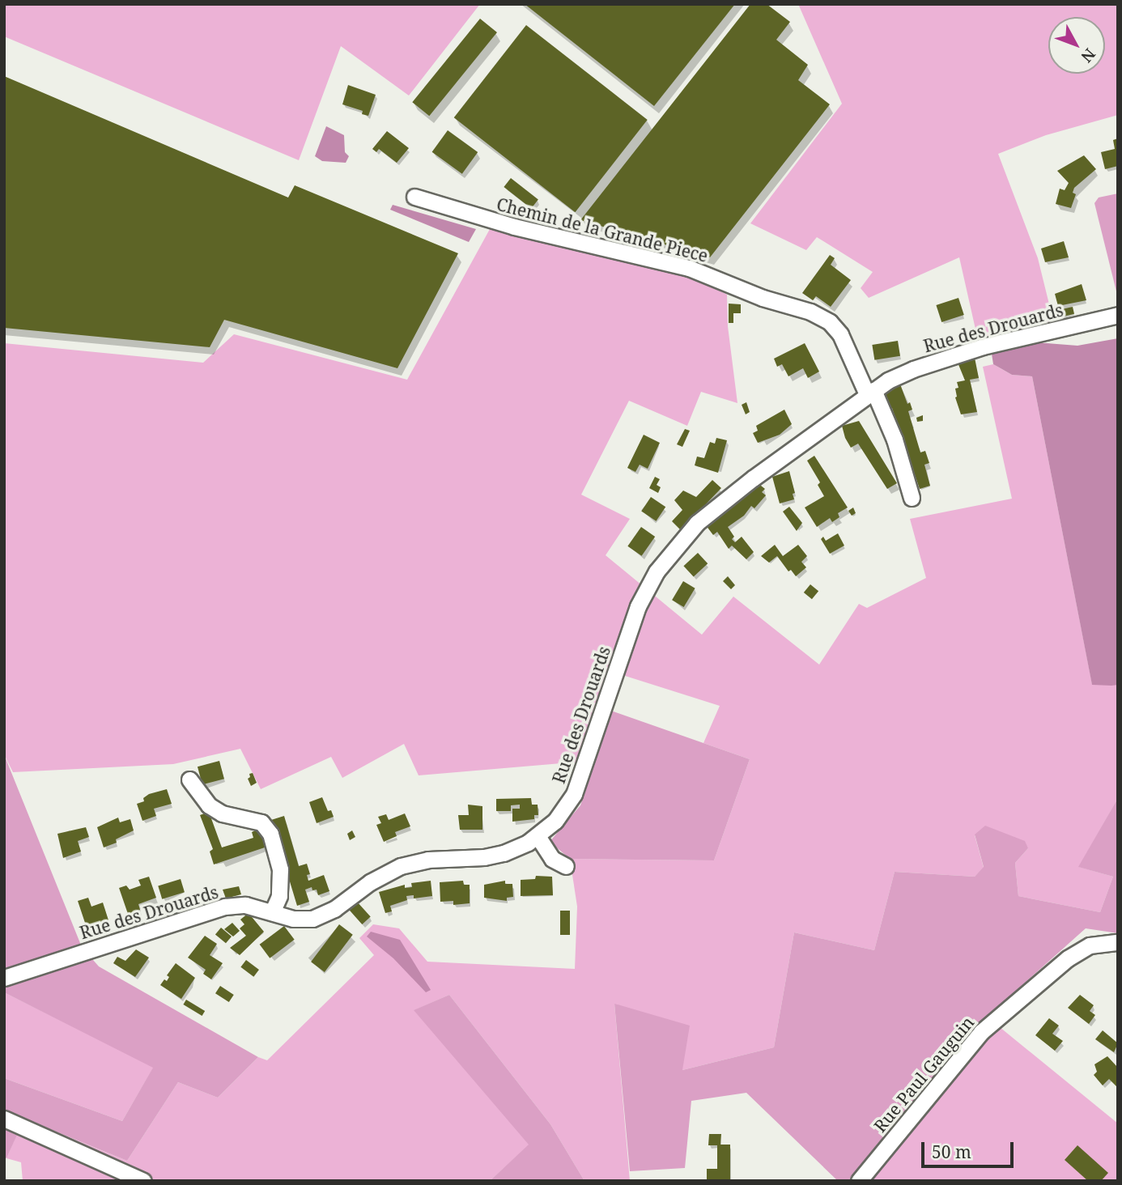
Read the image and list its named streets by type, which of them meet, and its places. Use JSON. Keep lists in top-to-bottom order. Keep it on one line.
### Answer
{"streets":{"street":["Chemin de la Grande Piece","Rue des Drouards","Rue Paul Gauguin"]},"crossings":[["Chemin de la Grande Piece","Rue des Drouards"]],"scale_bar":"50 m","north":"bottom right"}
